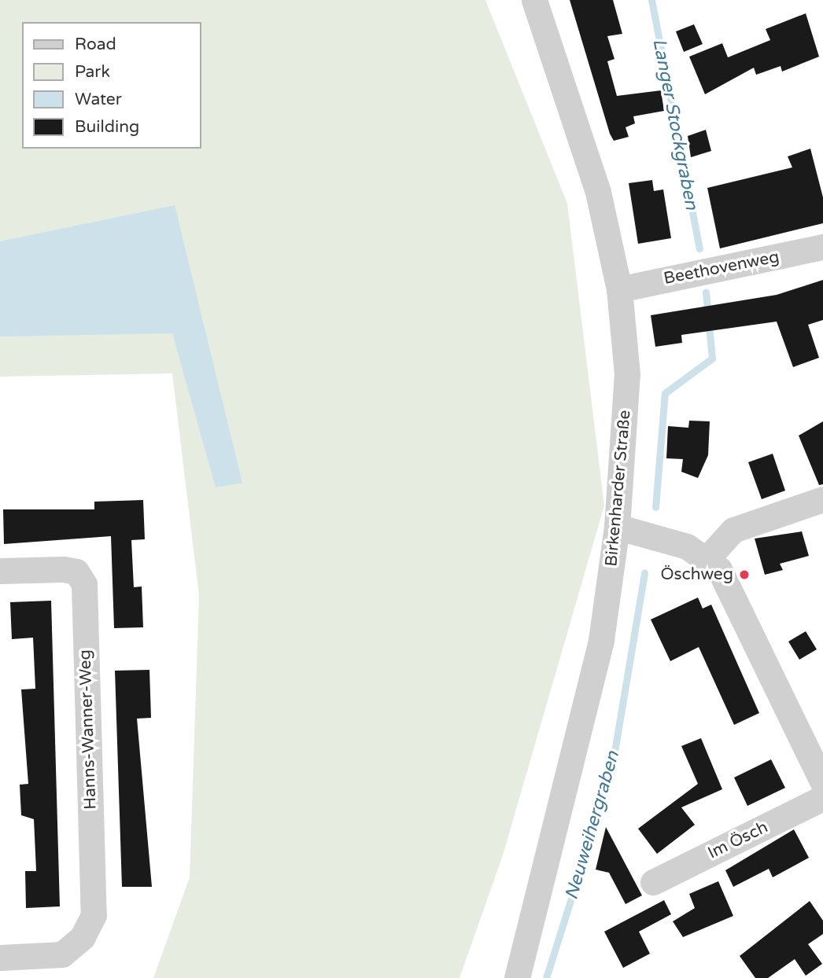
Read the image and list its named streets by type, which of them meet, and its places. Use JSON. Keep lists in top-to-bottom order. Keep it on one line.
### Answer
{"streets":{"street":["Beethovenweg","Birkenharder Straße","Hanns-Wanner-Weg","Im Ösch"]},"crossings":[["Beethovenweg","Birkenharder Straße"]],"water":["Langer Stockgraben","Neuweihergraben"],"places":["Öschweg"],"legend":["Road","Park","Water","Building"]}
